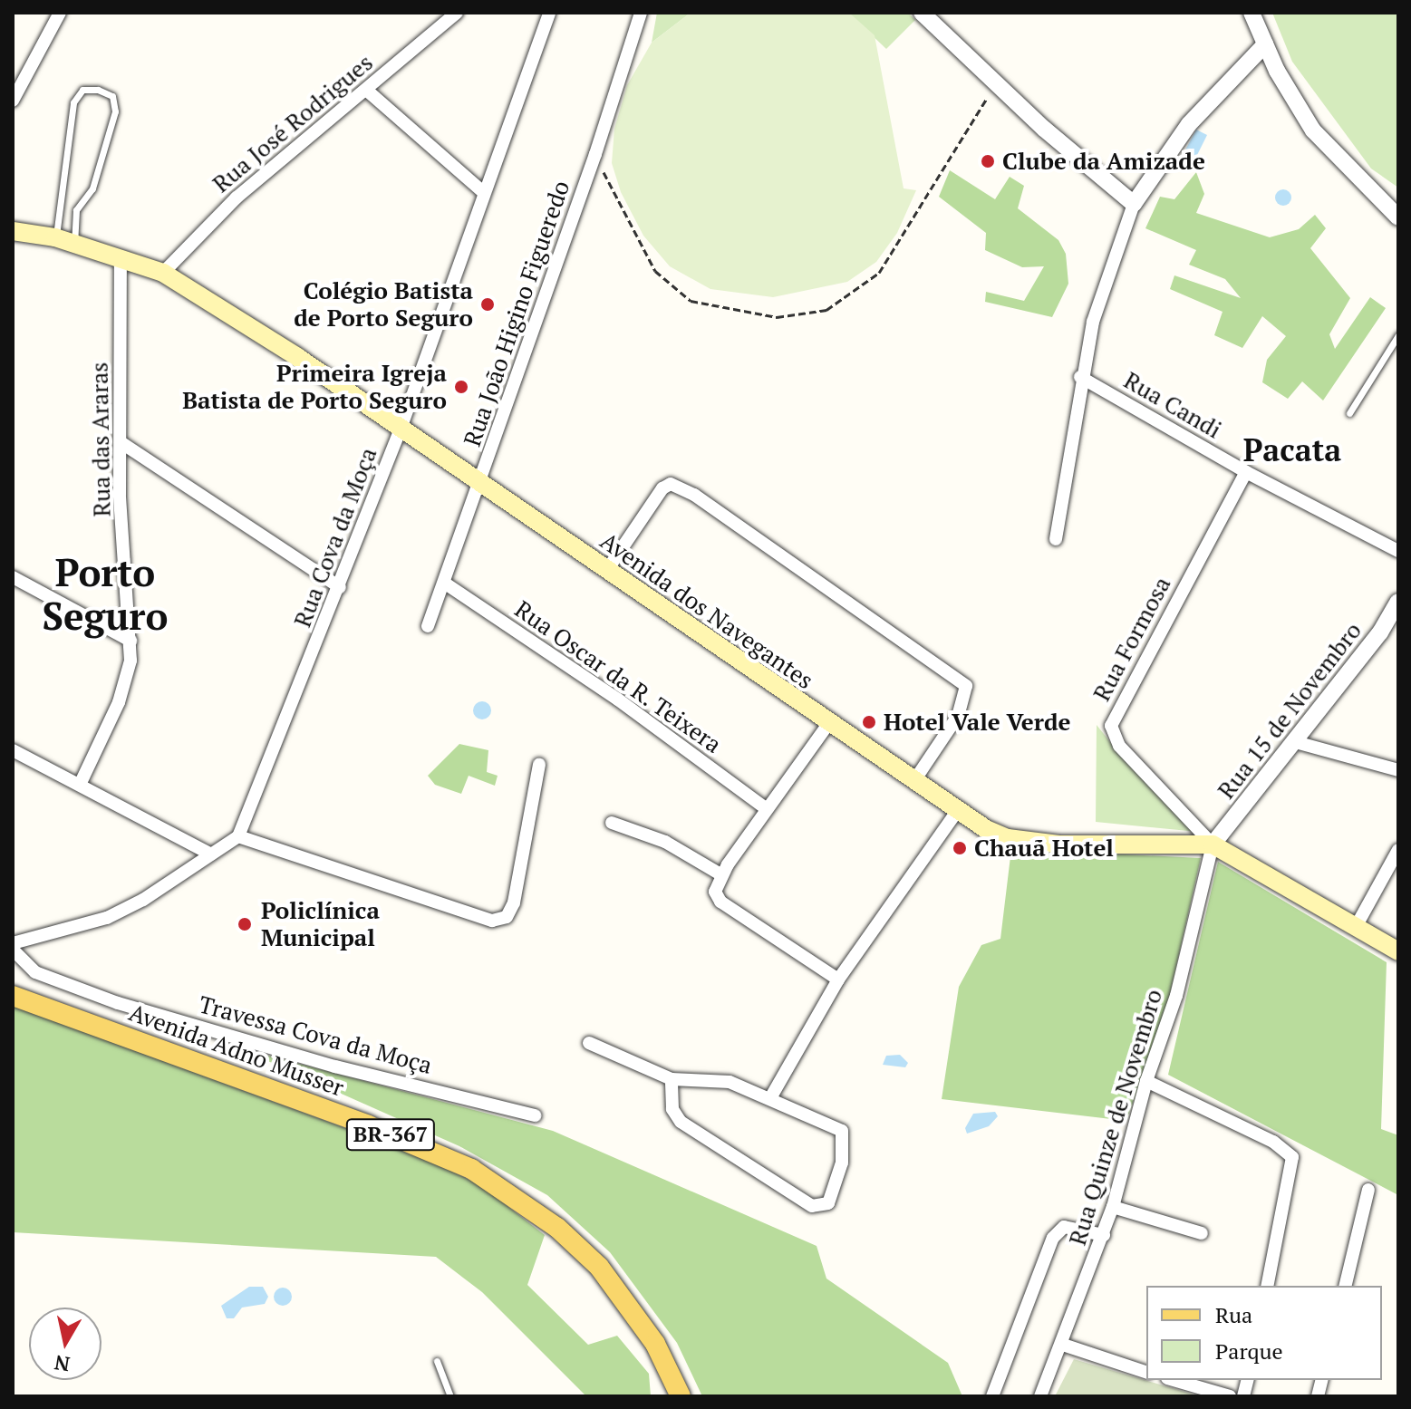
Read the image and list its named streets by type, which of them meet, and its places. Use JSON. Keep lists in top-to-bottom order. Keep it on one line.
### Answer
{"streets":{"main road":["Avenida dos Navegantes","Avenida Adno Musser","BR-367"],"street":["Rua José Rodrigues","Rua João Higino Figueredo","Rua Candi","Rua das Araras","Rua Cova da Moça","Rua Formosa","Rua Oscar da R. Teixera","Rua 15 de Novembro","Travessa Cova da Moça","Rua Quinze de Novembro"]},"crossings":[["Rua José Rodrigues","Avenida dos Navegantes"],["Rua João Higino Figueredo","Avenida dos Navegantes"],["Rua João Higino Figueredo","Rua Oscar da R. Teixera"],["Rua Candi","Rua Formosa"],["Rua das Araras","Avenida dos Navegantes"],["Rua Cova da Moça","Avenida dos Navegantes"],["Avenida dos Navegantes","Rua Formosa"],["Avenida dos Navegantes","Rua 15 de Novembro"],["Avenida dos Navegantes","Rua Quinze de Novembro"],["Rua Formosa","Rua 15 de Novembro"],["Rua Formosa","Rua Quinze de Novembro"],["Rua 15 de Novembro","Rua Quinze de Novembro"]],"districts":["Pacata","Porto Seguro"],"places":["Clube da Amizade","Colégio Batista de Porto Seguro","Primeira Igreja Batista de Porto Seguro","Hotel Vale Verde","Chauã Hotel","Policlínica Municipal"],"legend":["Rua","Parque"],"north":"bottom"}
